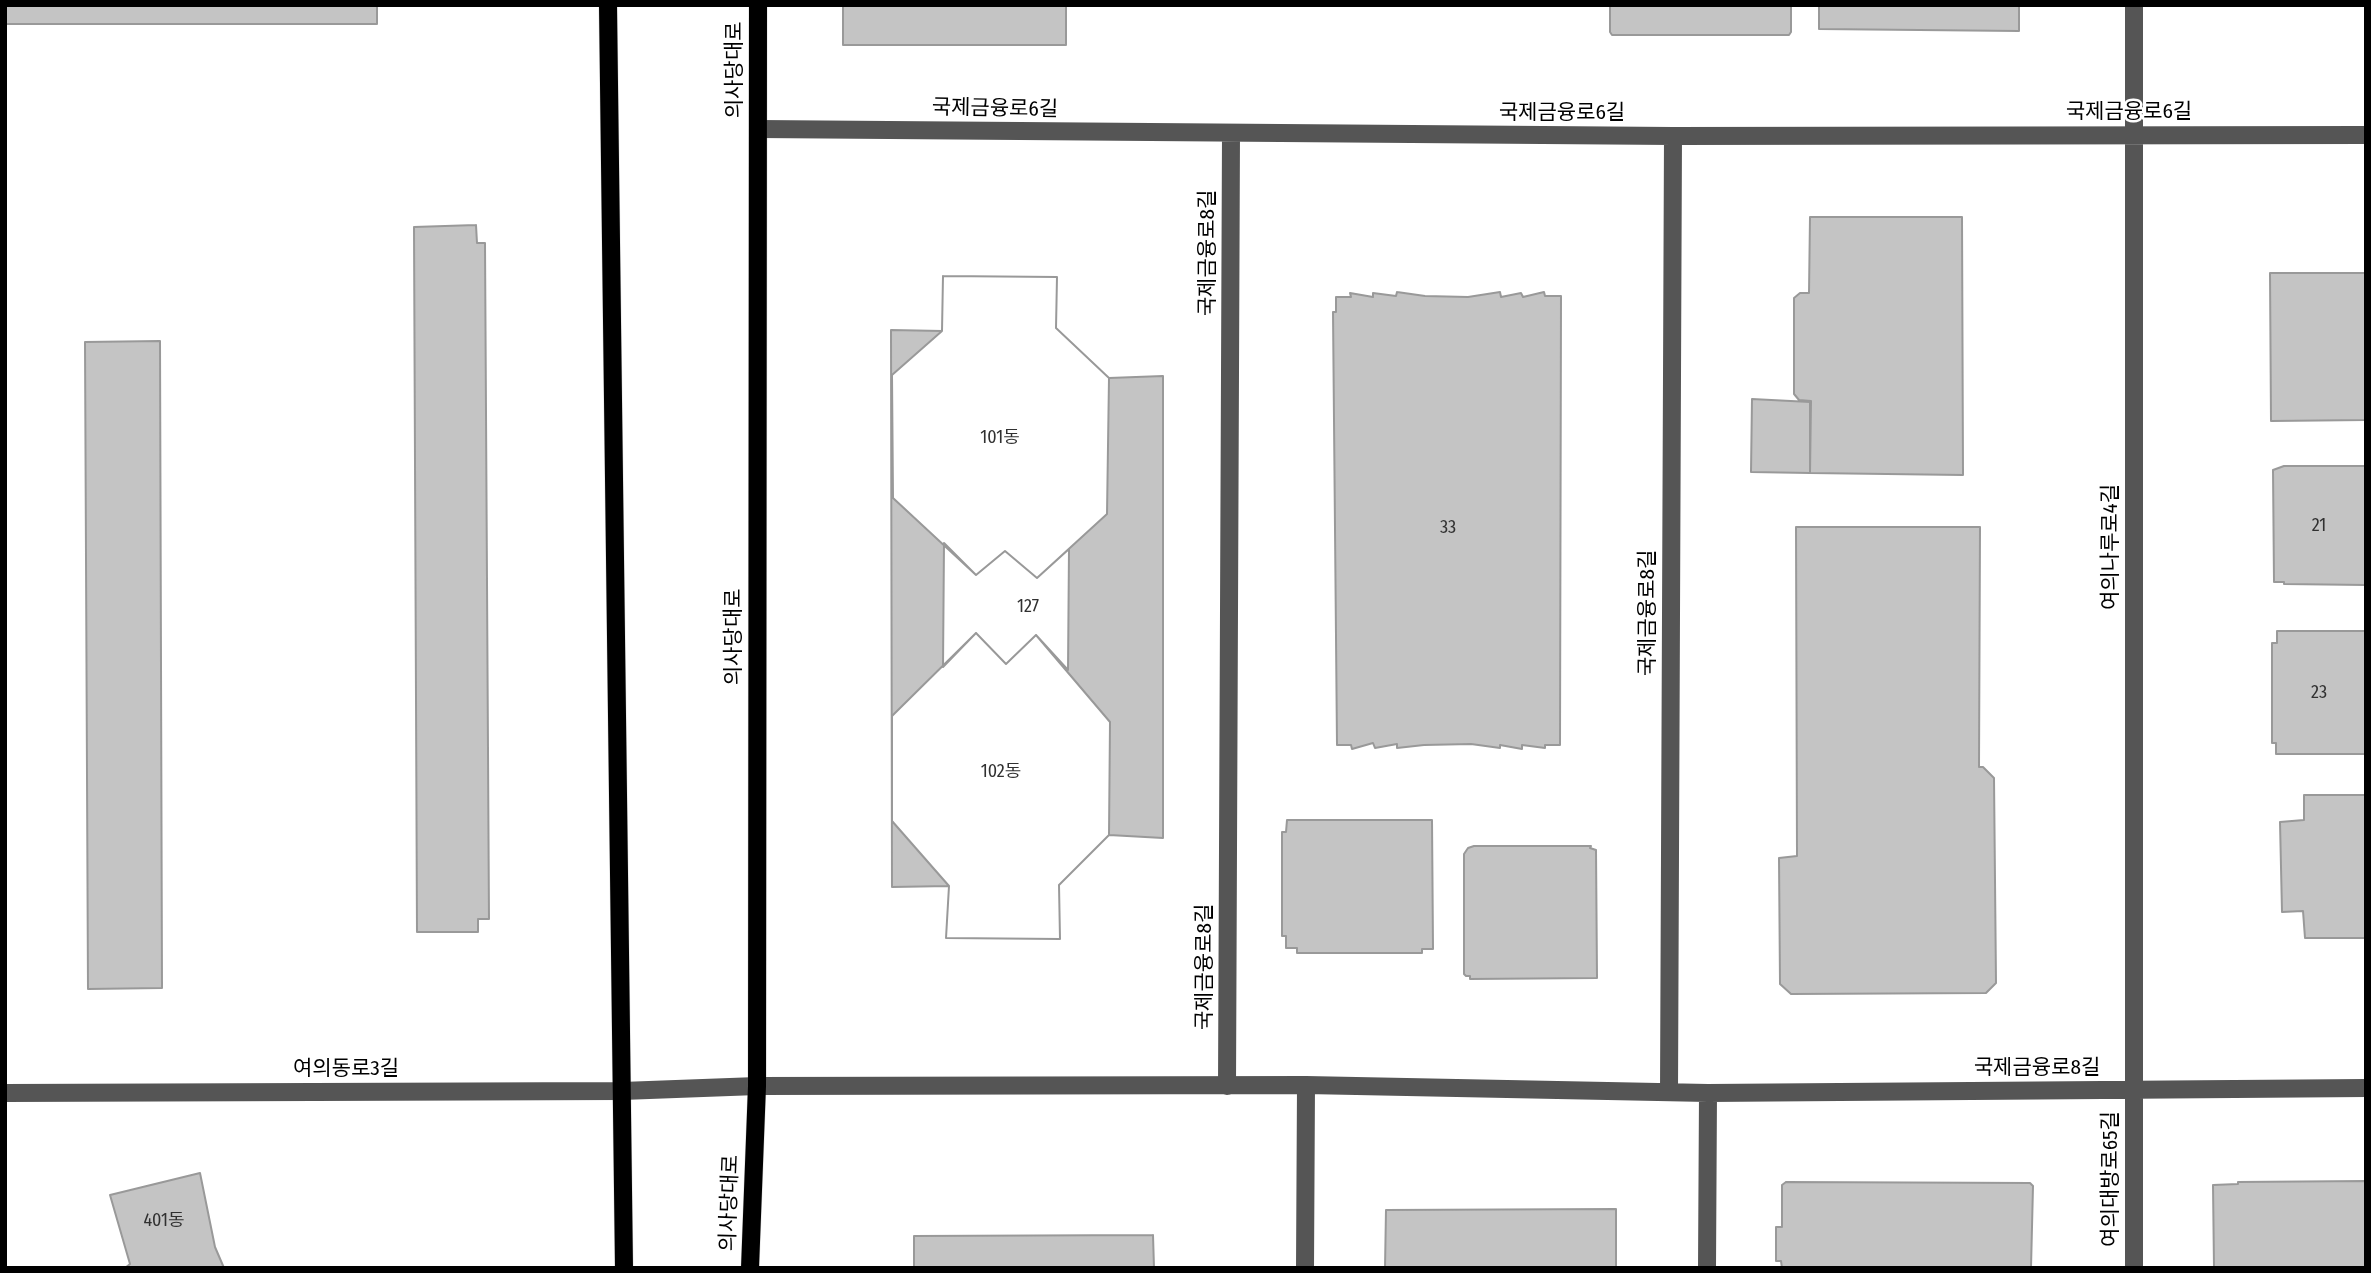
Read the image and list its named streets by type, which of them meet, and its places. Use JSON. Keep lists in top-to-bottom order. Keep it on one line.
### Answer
{"streets":{"main road":["의사당대로"],"street":["국제금융로6길","국제금융로8길","여의나루로4길","여의동로3길","여의대방로65길"]},"crossings":[["의사당대로","국제금융로6길"],["의사당대로","국제금융로8길"],["국제금융로6길","국제금융로8길"],["국제금융로6길","여의나루로4길"],["국제금융로8길","여의나루로4길"],["국제금융로8길","여의동로3길"],["국제금융로8길","여의대방로65길"],["여의나루로4길","여의대방로65길"]],"house_numbers":["101동","21","33","127","23","102동","401동"]}
